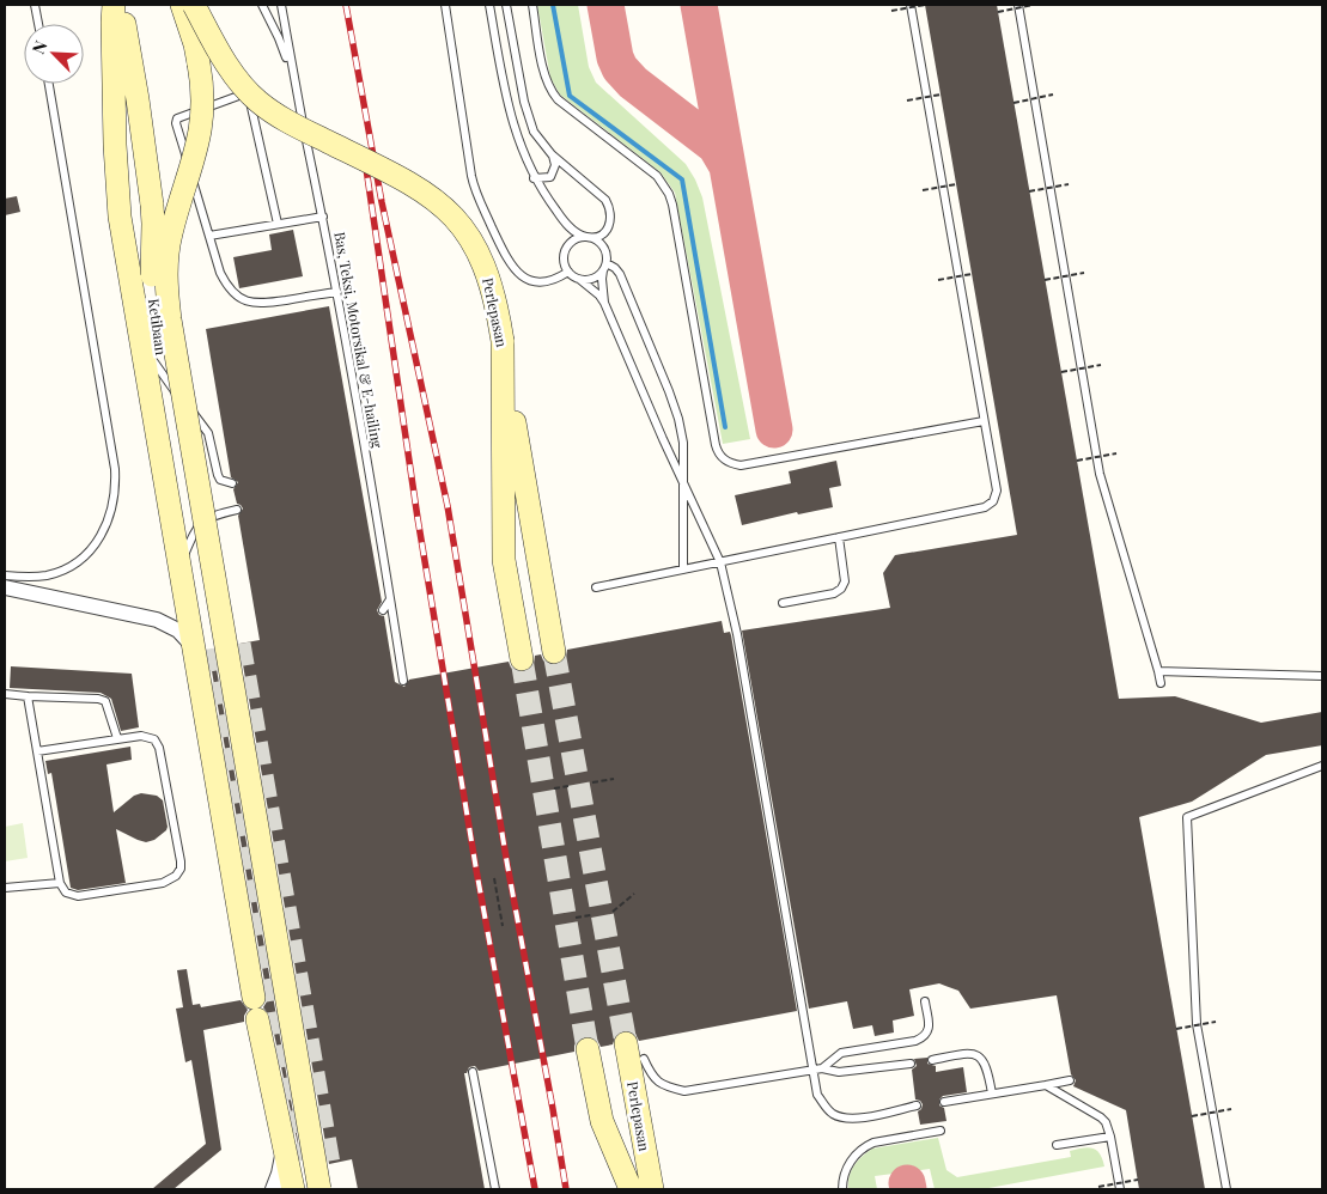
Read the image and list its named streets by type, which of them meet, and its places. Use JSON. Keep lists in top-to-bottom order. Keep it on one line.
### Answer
{"streets":{"main road":["Perlepasan","Ketibaan"],"lane":["Bas, Teksi, Motorsikal & E-hailing"]},"north":"top left"}
